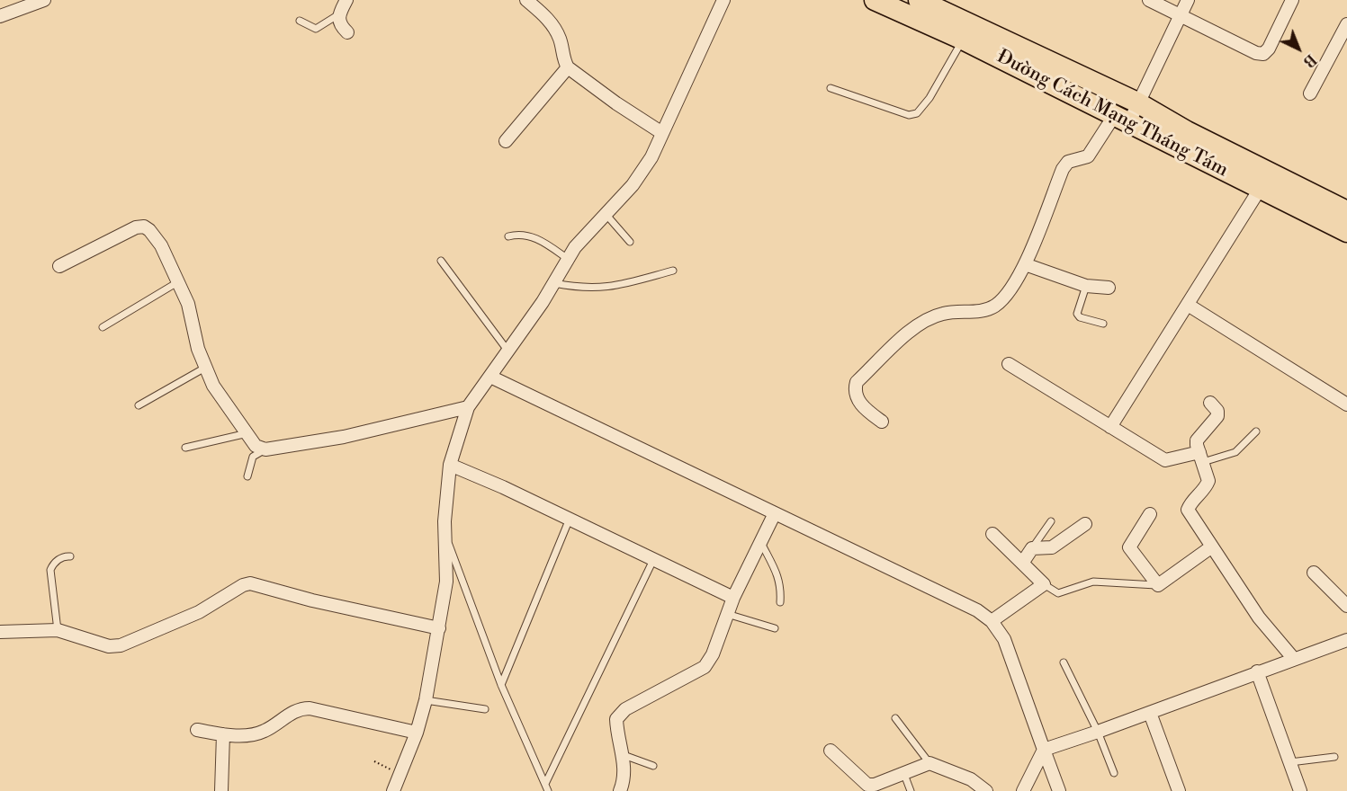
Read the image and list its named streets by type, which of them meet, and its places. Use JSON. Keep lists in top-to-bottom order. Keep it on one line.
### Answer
{"streets":{"main road":["Đường Cách Mạng Tháng Tám"]},"north":"bottom right"}
